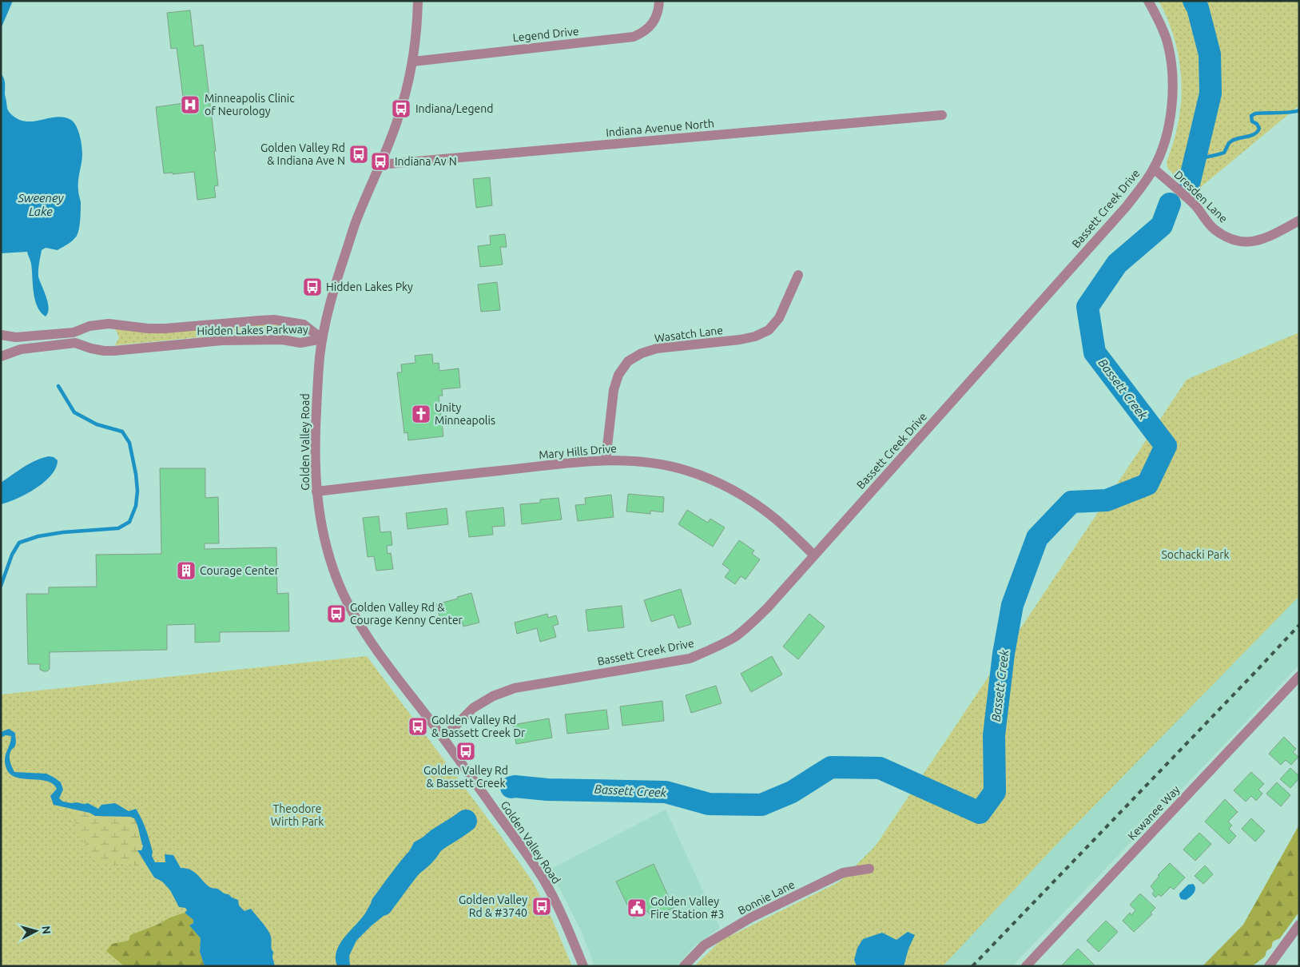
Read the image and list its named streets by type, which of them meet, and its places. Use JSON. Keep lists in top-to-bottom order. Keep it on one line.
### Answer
{"streets":{"street":["Legend Drive","Indiana Avenue North","Dresden Lane","Bassett Creek Drive","Hidden Lakes Parkway","Wasatch Lane","Golden Valley Road","Mary Hills Drive","Kewanee Way","Bonnie Lane"]},"crossings":[["Legend Drive","Golden Valley Road"],["Indiana Avenue North","Golden Valley Road"],["Dresden Lane","Bassett Creek Drive"],["Bassett Creek Drive","Golden Valley Road"],["Bassett Creek Drive","Mary Hills Drive"],["Hidden Lakes Parkway","Golden Valley Road"],["Wasatch Lane","Mary Hills Drive"],["Golden Valley Road","Mary Hills Drive"]],"water":["Sweeney Lake","Bassett Creek"],"parks":["Sochacki Park","Theodore Wirth Park"],"places":{"hospital":["Minneapolis Clinic of Neurology"],"bus stop":["Indiana/Legend","Golden Valley Rd & Indiana Ave N","Indiana Av N","Hidden Lakes Pky","Golden Valley Rd & Courage Kenny Center","Golden Valley Rd & Bassett Creek Dr","Golden Valley Rd & Bassett Creek","Golden Valley Rd & #3740"],"church":["Unity Minneapolis"],"building":["Courage Center"],"public building":["Golden Valley Fire Station #3"]},"north":"right"}
